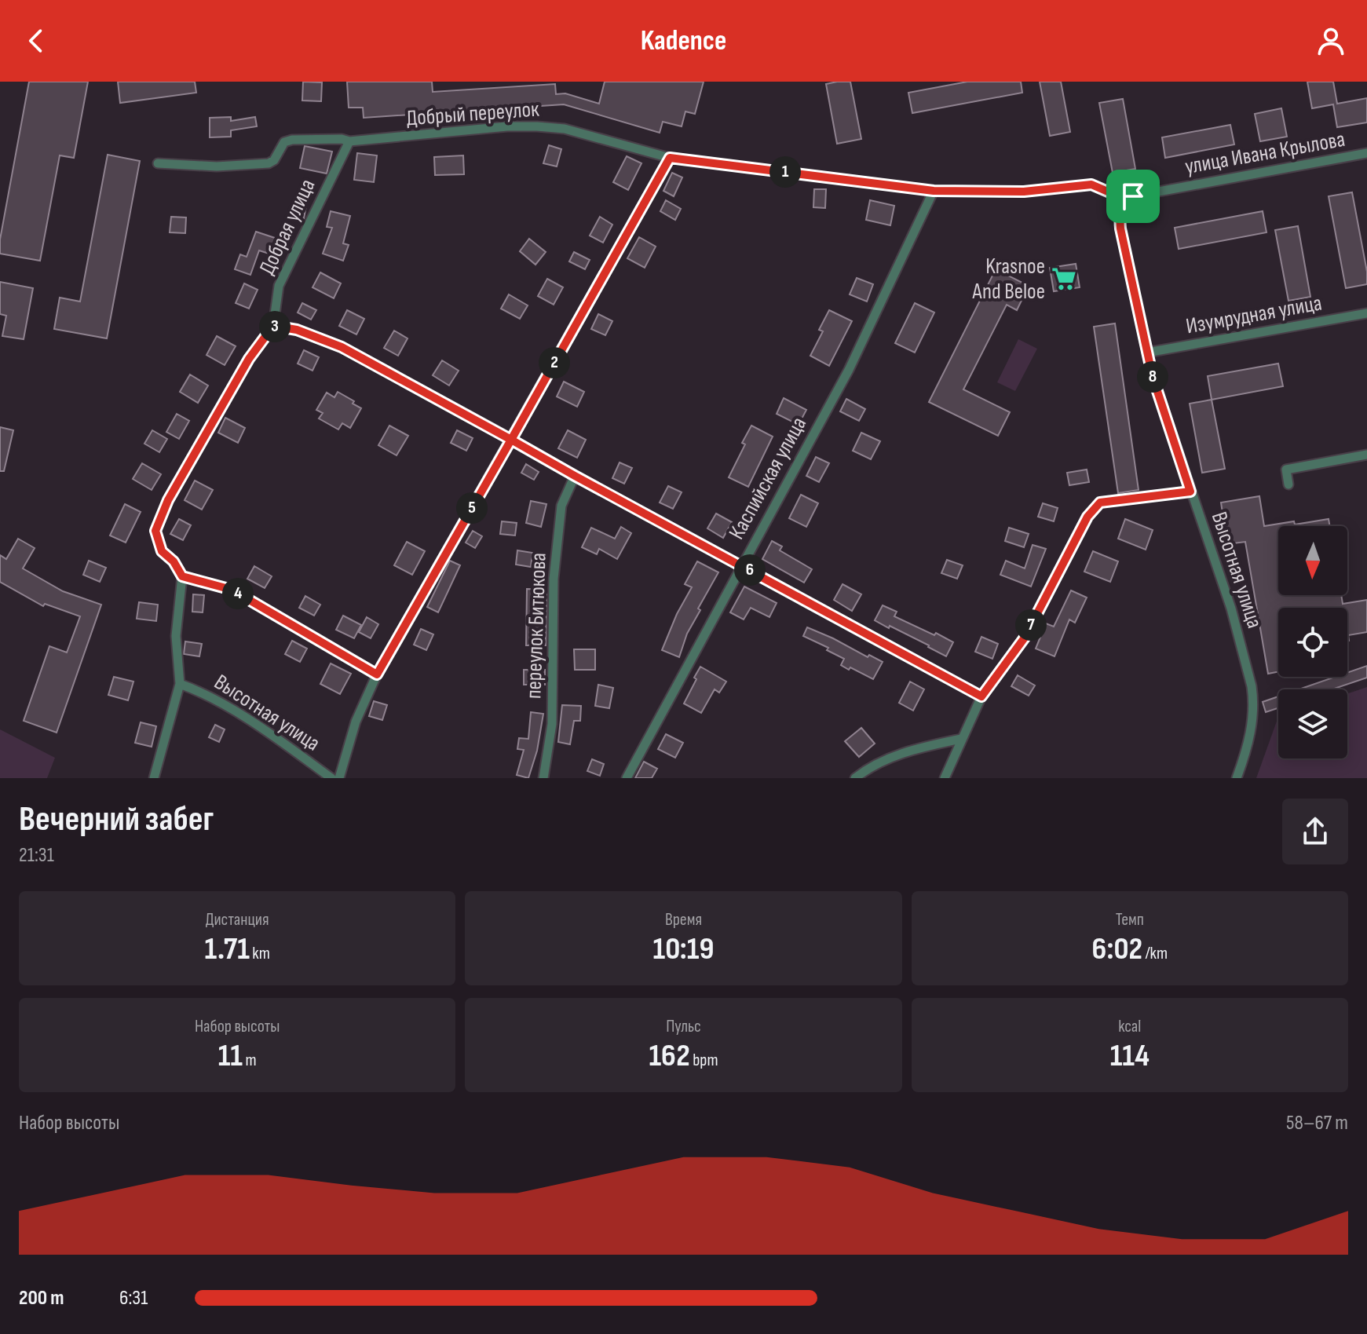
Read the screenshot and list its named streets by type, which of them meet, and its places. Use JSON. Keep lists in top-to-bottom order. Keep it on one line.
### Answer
{"streets":{"street":["Добрый переулок","улица Ивана Крылова","Добрая улица","Изумрудная улица","Каспийская улица","Высотная улица","переулок Битюкова"]},"crossings":[["Добрый переулок","улица Ивана Крылова"],["Добрый переулок","Добрая улица"],["Добрый переулок","Каспийская улица"],["Добрый переулок","Высотная улица"],["улица Ивана Крылова","Высотная улица"],["Изумрудная улица","Высотная улица"]],"places":{"supermarket":["Krasnoe And Beloe"]},"north":"bottom","page":{"header":"Kadence","pins":["1","3","2","8","5","6","4","7"],"heading":["Вечерний забег","21:31"],"stats":[["Дистанция","1.71 km"],["Время","10:19"],["Темп","6:02 /km"],["Набор высоты","11 m"],["Пульс","162 bpm"],["kcal","114"]],"chart":["Набор высоты","58–67 m"],"list":[{"name":"200 m","note":"6:31"}]}}
